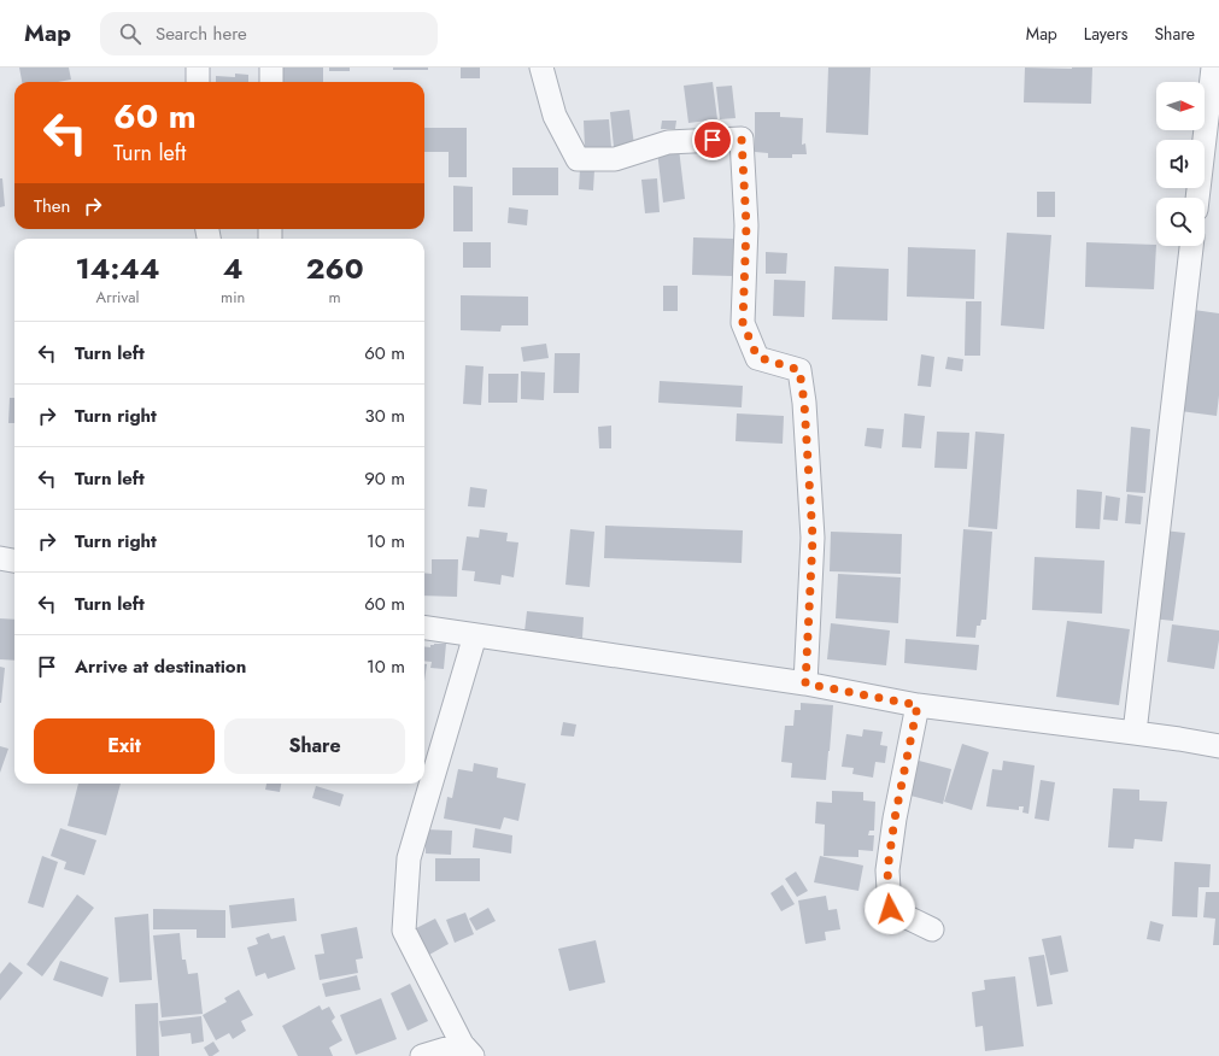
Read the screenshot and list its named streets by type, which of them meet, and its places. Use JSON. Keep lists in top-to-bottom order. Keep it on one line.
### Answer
{"north":"right","page":{"header":"Map","search":"Search here","nav":["Map","Layers","Share"],"turn":["60 m","Turn left"],"then":"Then","eta":["14:44","Arrival","4","min","260","m"],"list":[{"name":"Turn left","value":"60 m"},{"name":"Turn right","value":"30 m"},{"name":"Turn left","value":"90 m"},{"name":"Turn right","value":"10 m"},{"name":"Turn left","value":"60 m"},{"name":"Arrive at destination","value":"10 m"}],"buttons":["Exit","Share"]}}
